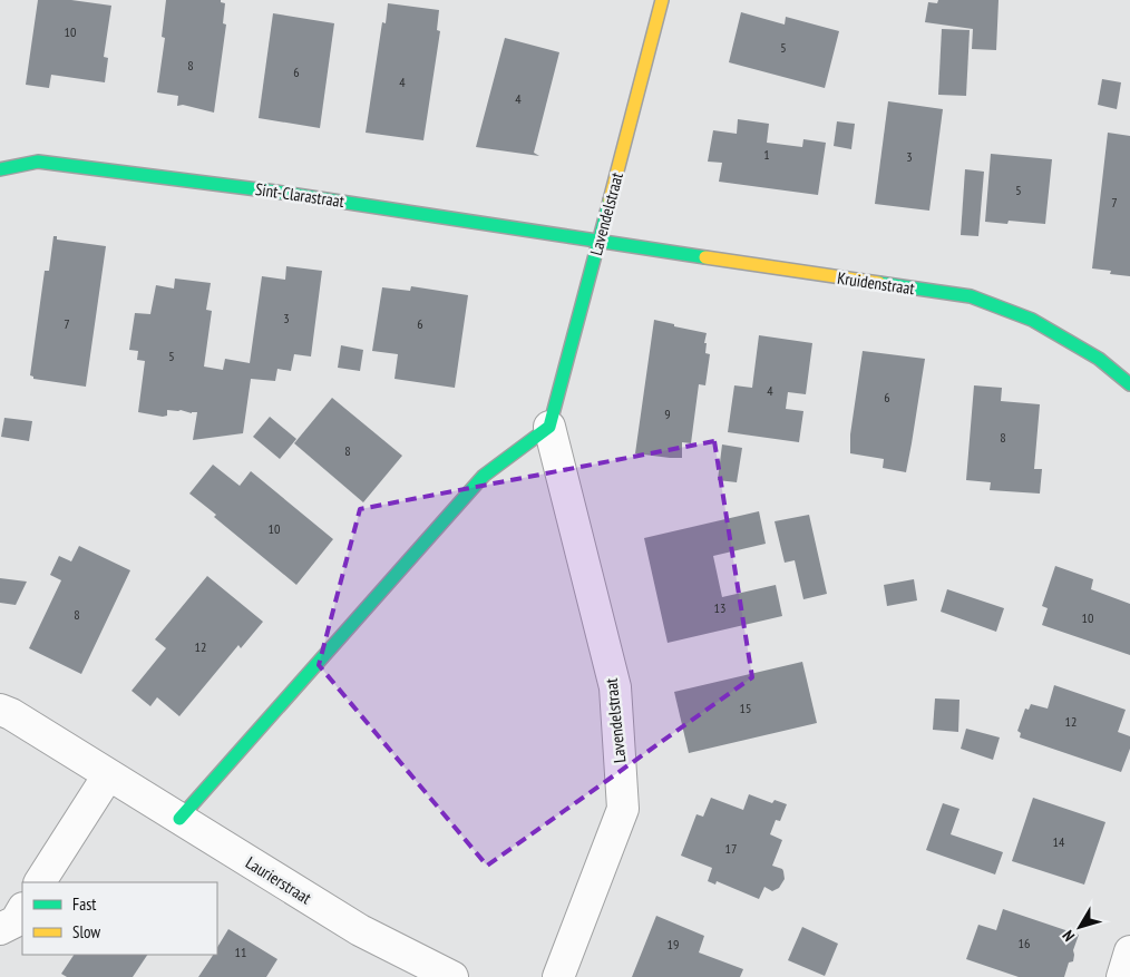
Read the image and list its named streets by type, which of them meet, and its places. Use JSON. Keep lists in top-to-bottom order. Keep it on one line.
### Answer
{"streets":{"street":["Sint-Clarastraat","Lavendelstraat","Kruidenstraat","Laurierstraat"]},"crossings":[["Sint-Clarastraat","Lavendelstraat"],["Sint-Clarastraat","Kruidenstraat"],["Lavendelstraat","Kruidenstraat"]],"house_numbers":["10","5","8","6","4","4","1","3","5","7","3","7","6","5","4","6","9","8","8","10","13","8","10","12","15","12","14","17","16","19","11"],"legend":["Fast","Slow"],"north":"bottom left"}
